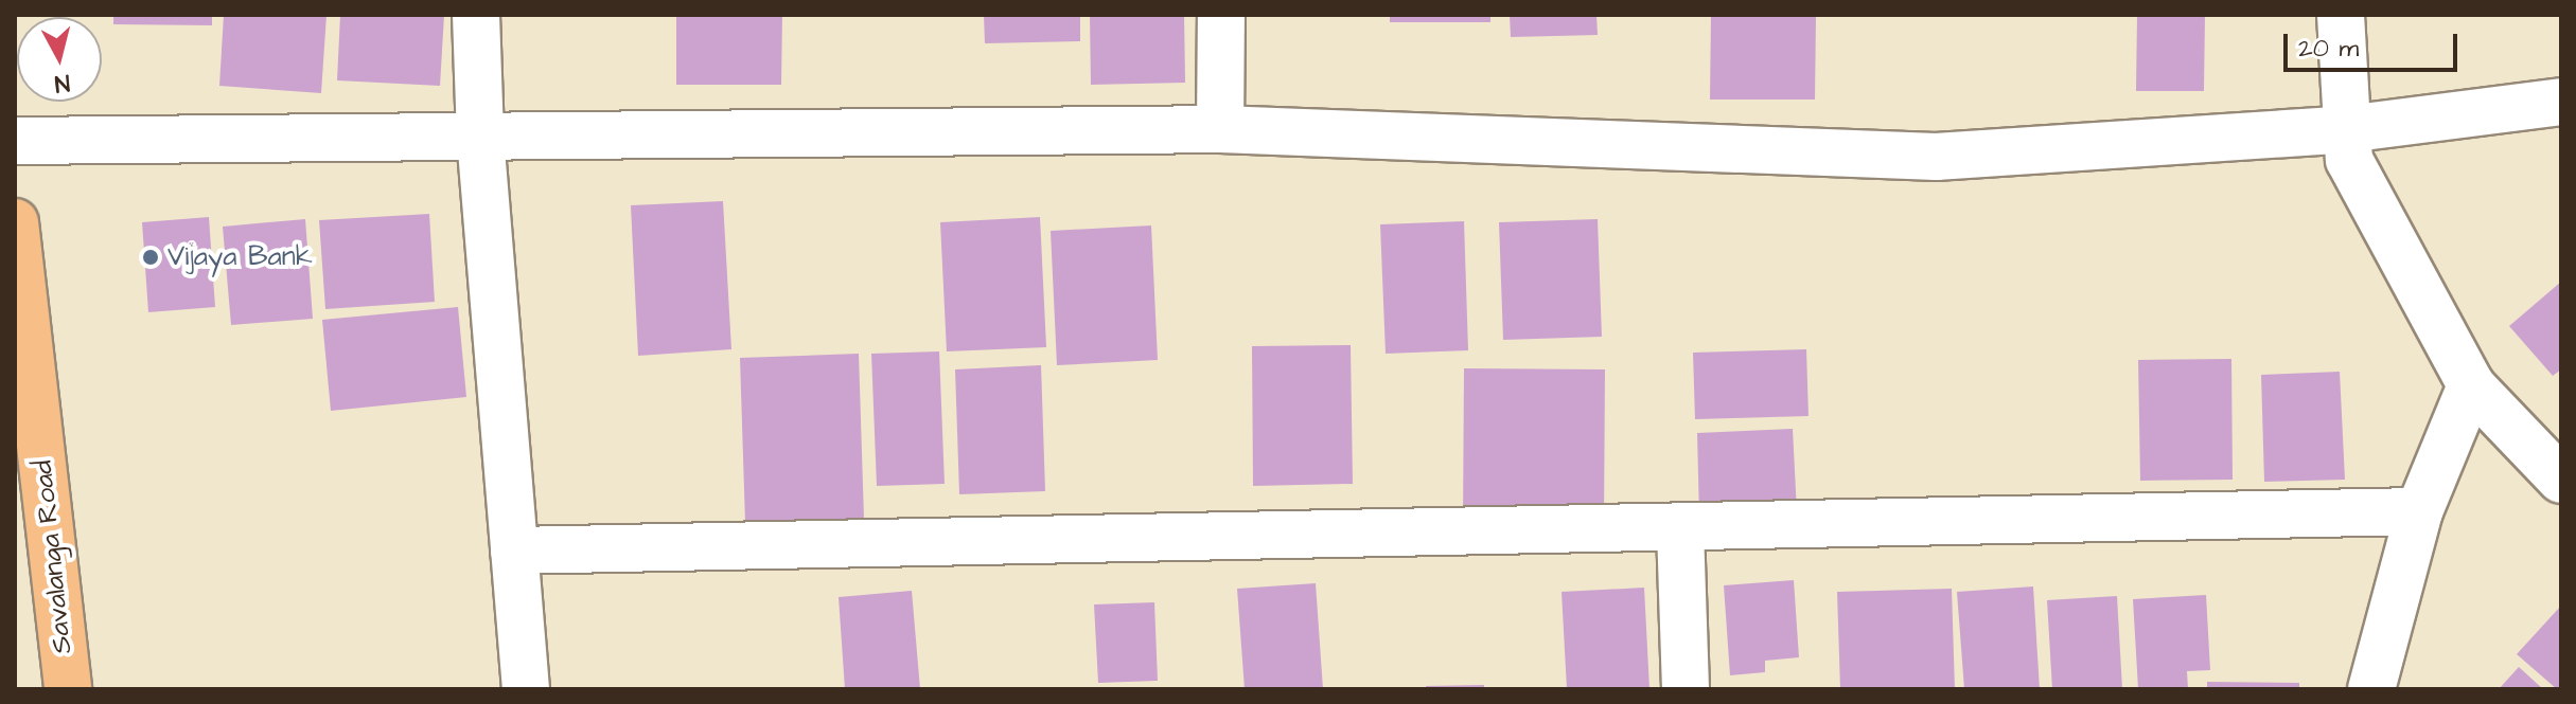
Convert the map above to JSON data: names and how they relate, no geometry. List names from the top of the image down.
{
  "streets": {
    "main road": ["Savalanga Road"]
  },
  "places": ["Vijaya Bank"],
  "scale_bar": "20 m",
  "north": "bottom"
}
